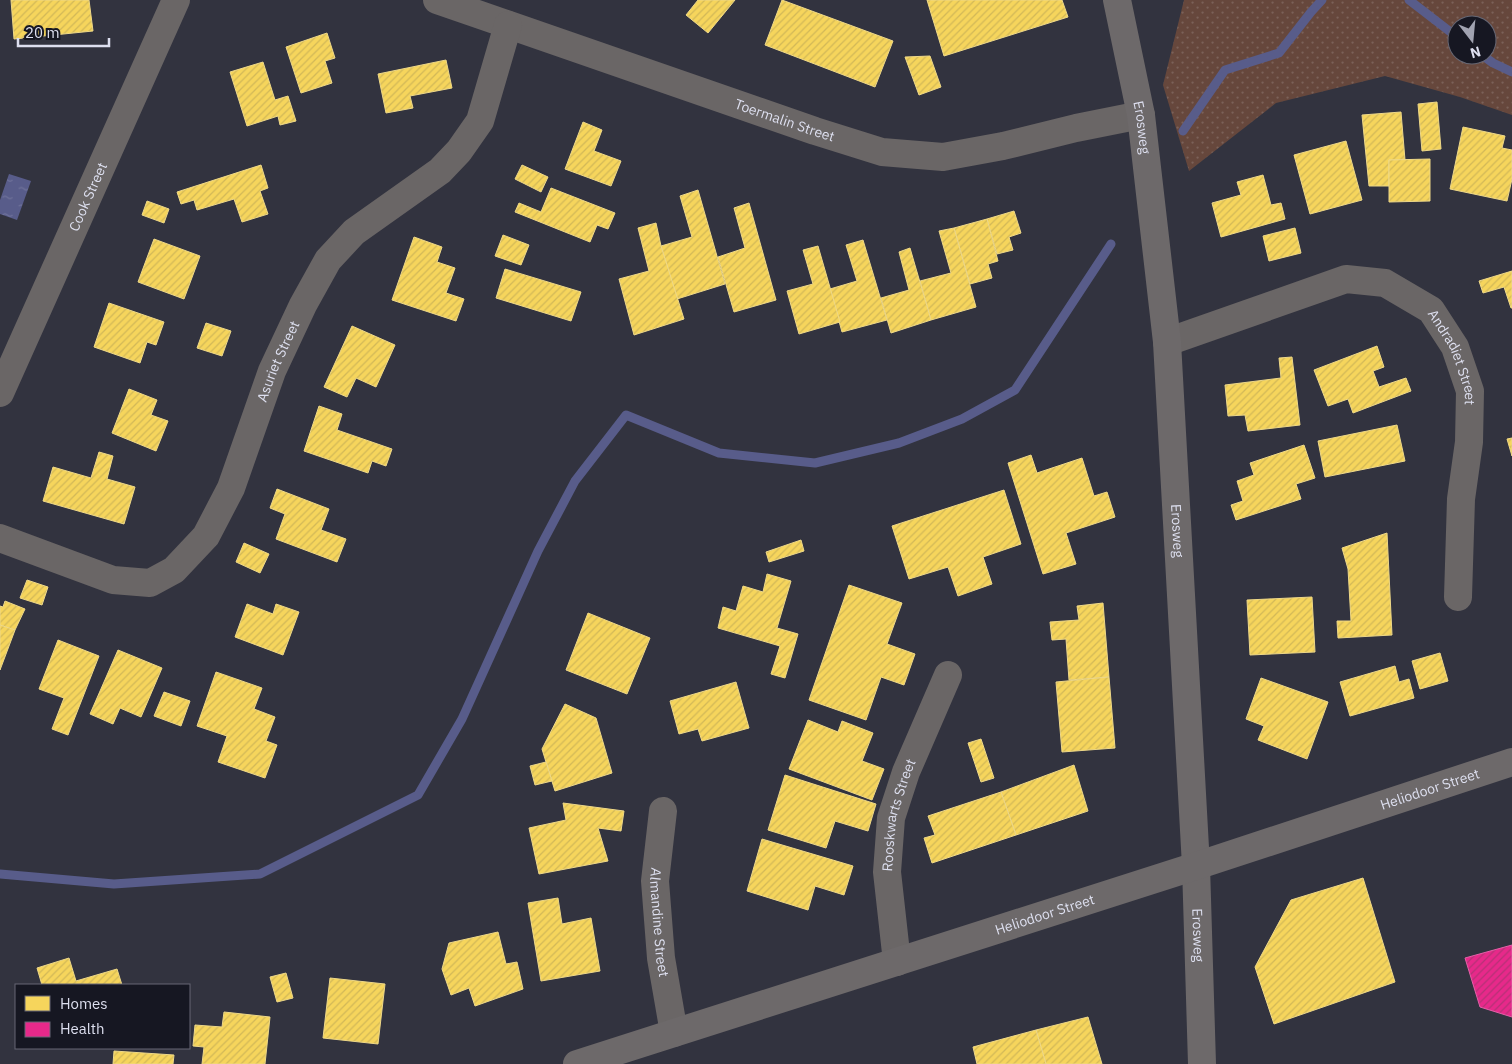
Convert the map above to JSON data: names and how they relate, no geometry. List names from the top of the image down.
{
  "streets": {
    "street": [
      "Toermalin Street",
      "Erosweg",
      "Cook Street",
      "Andradiet Street",
      "Asuriet Street",
      "Heliodoor Street",
      "Rooskwarts Street",
      "Almandine Street"
    ]
  },
  "crossings": [
    ["Toermalin Street", "Erosweg"],
    ["Toermalin Street", "Asuriet Street"],
    ["Erosweg", "Andradiet Street"],
    ["Erosweg", "Heliodoor Street"],
    ["Heliodoor Street", "Rooskwarts Street"],
    ["Heliodoor Street", "Almandine Street"]
  ],
  "legend": ["Homes", "Health"],
  "scale_bar": "20 m",
  "north": "bottom"
}
